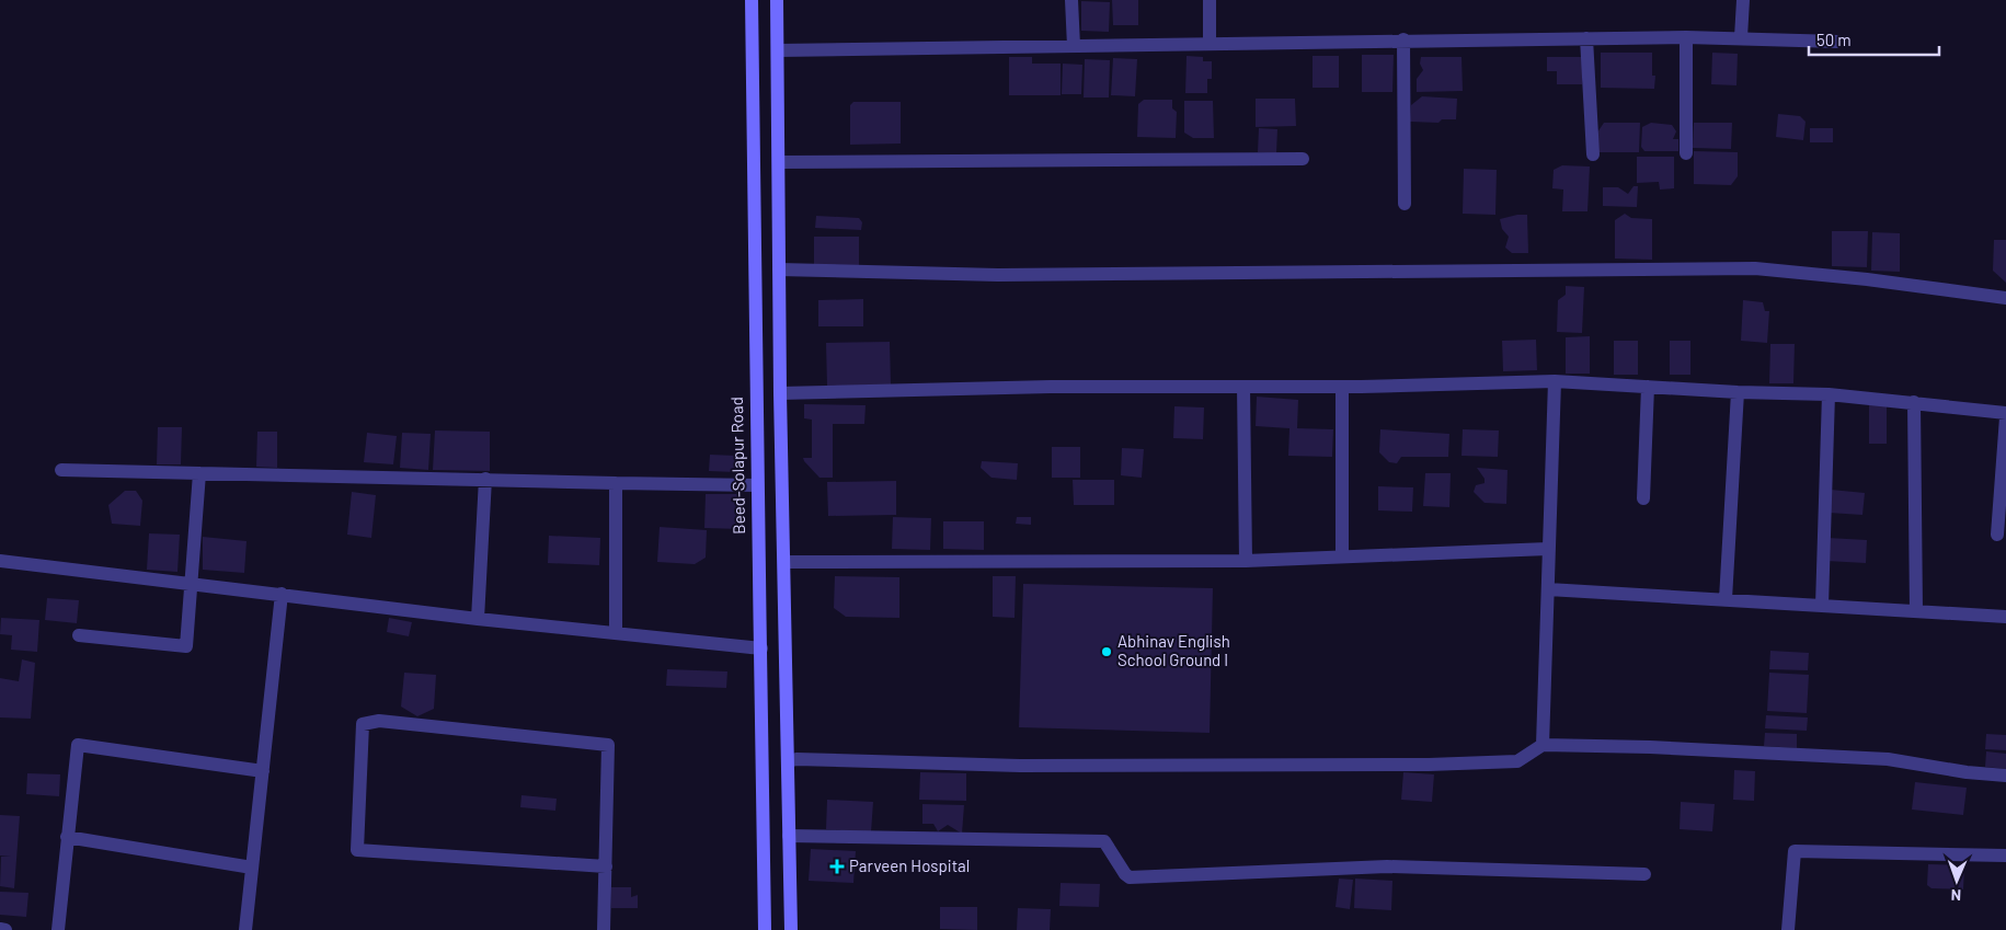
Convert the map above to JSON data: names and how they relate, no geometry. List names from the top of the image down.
{
  "streets": {
    "main road": ["Beed-Solapur Road"]
  },
  "places": {
    "other": ["Abhinav English School Ground I"],
    "health": ["Parveen Hospital"]
  },
  "scale_bar": "50 m",
  "north": "bottom"
}
